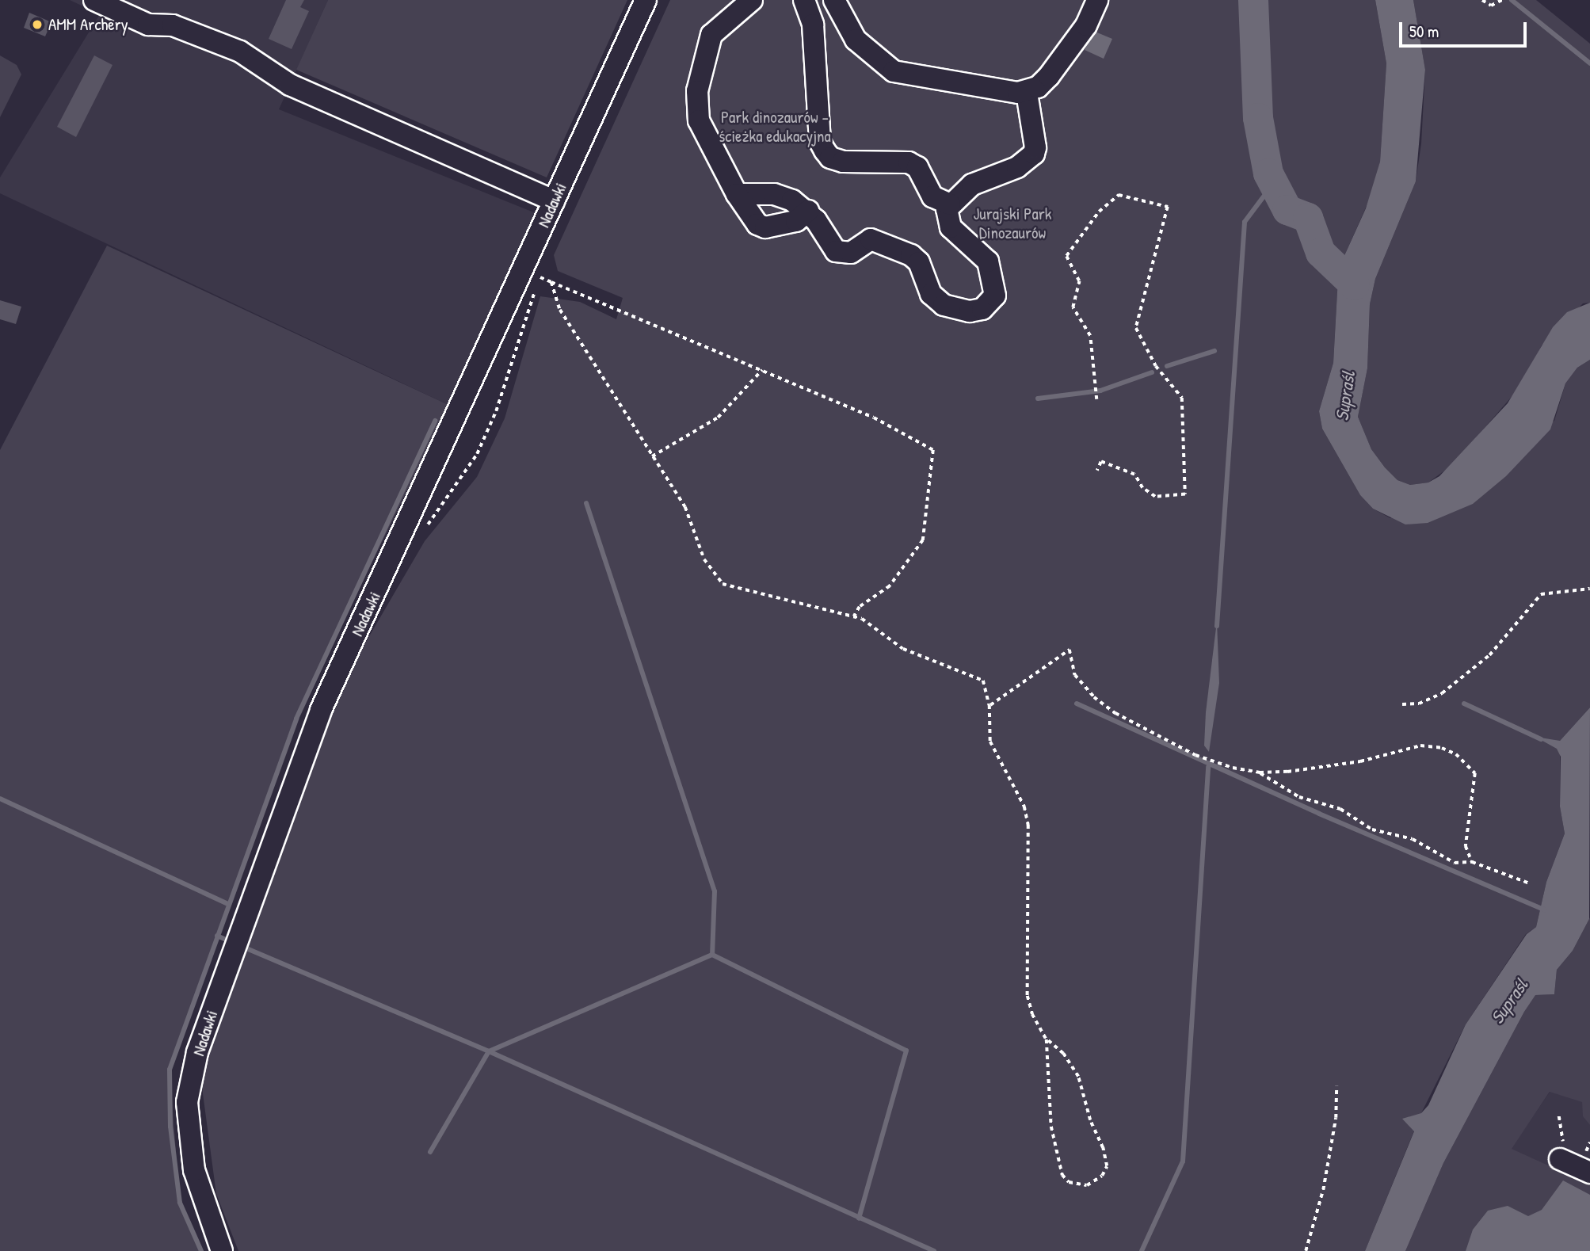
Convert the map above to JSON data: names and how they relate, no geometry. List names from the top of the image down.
{
  "streets": {
    "street": ["Nadawki"]
  },
  "water": ["Supraśl"],
  "parks": ["Park dinozaurów - ścieżka edukacyjna", "Jurajski Park Dinozaurów"],
  "places": ["AMM Archery"],
  "scale_bar": "50 m"
}
